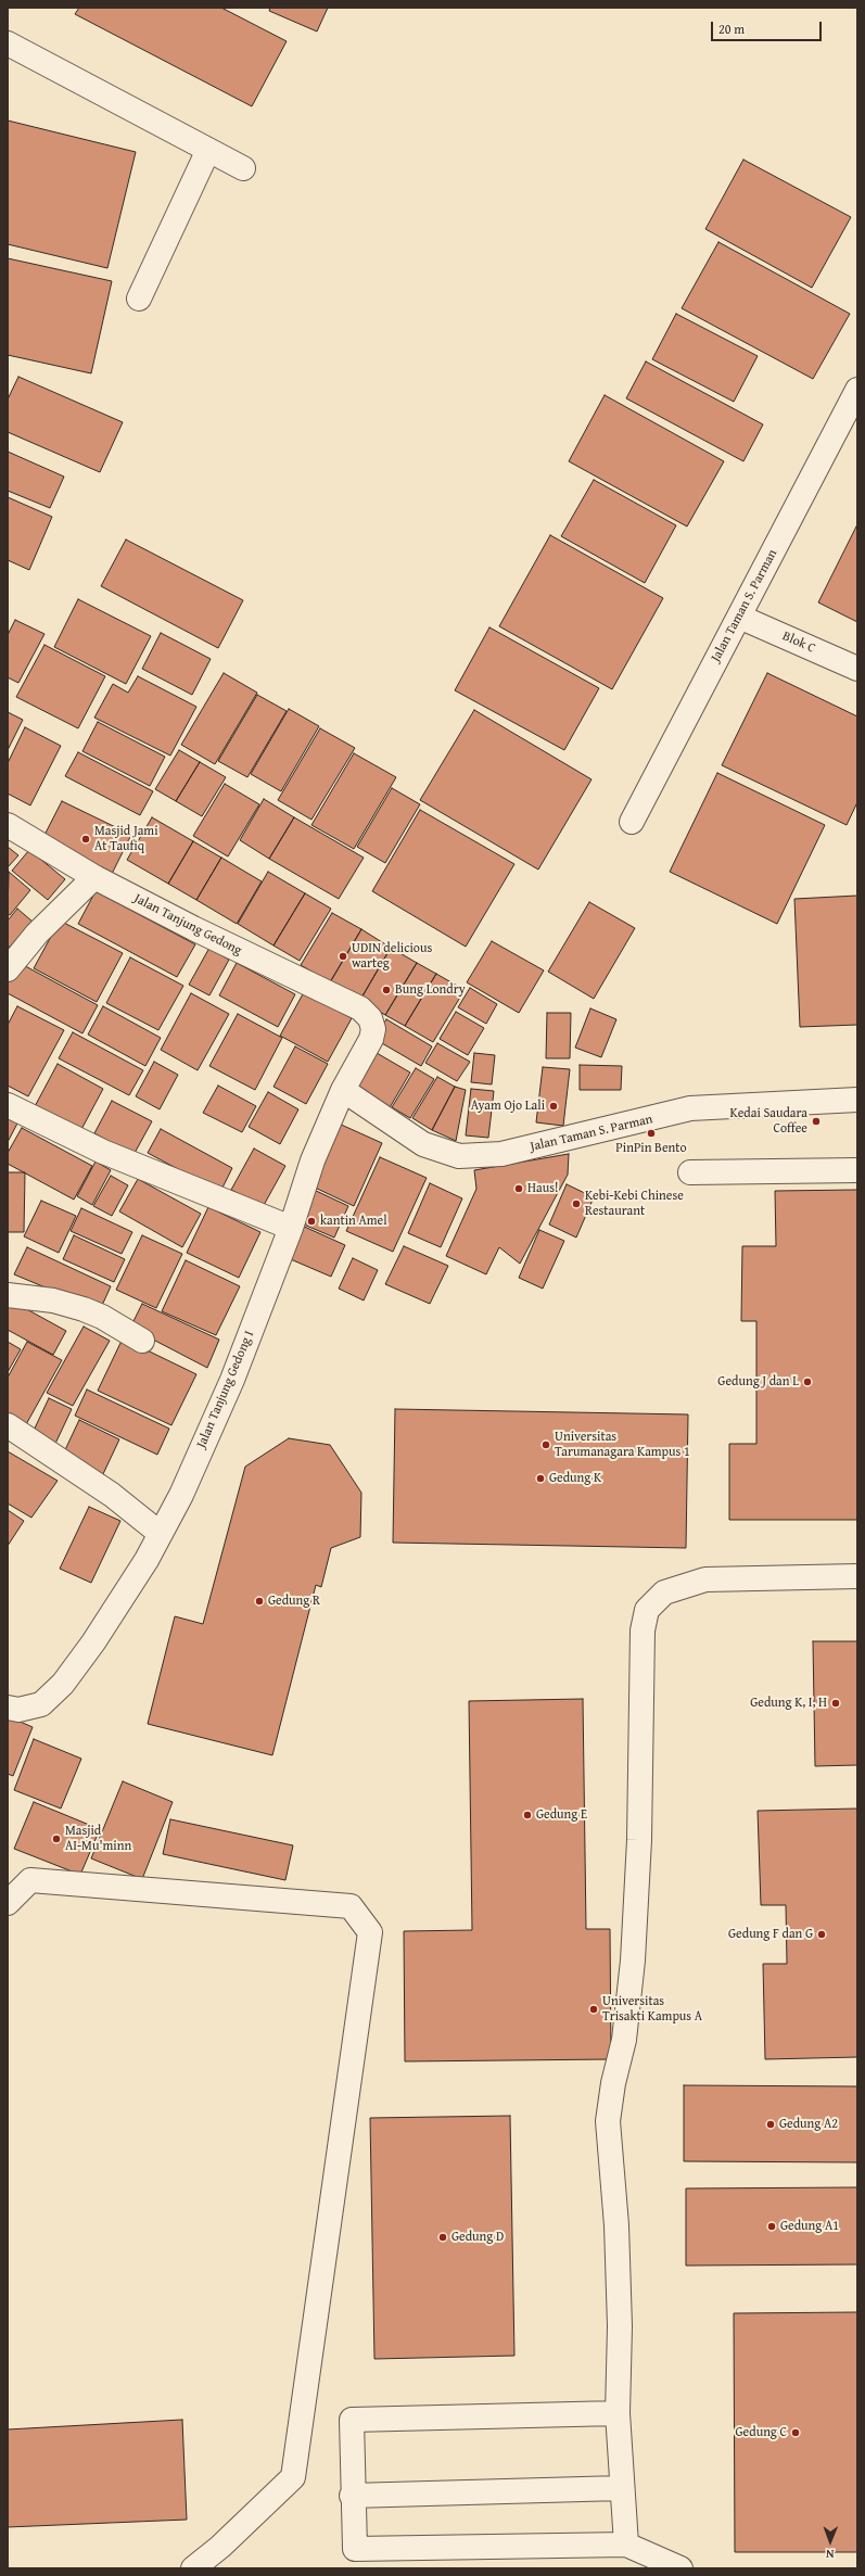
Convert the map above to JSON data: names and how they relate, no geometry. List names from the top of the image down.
{
  "streets": {
    "street": [
      "Jalan Taman S. Parman",
      "Blok C",
      "Jalan Tanjung Gedong",
      "Jalan Tanjung Gedong I"
    ]
  },
  "crossings": [
    ["Jalan Taman S. Parman", "Blok C"],
    ["Jalan Taman S. Parman", "Jalan Tanjung Gedong I"],
    ["Jalan Tanjung Gedong", "Jalan Tanjung Gedong I"]
  ],
  "places": [
    "Masjid Jami At Taufiq",
    "UDIN delicious warteg",
    "Bung Londry",
    "Ayam Ojo Lali",
    "Kedai Saudara Coffee",
    "PinPin Bento",
    "Haus!",
    "Kebi-Kebi Chinese Restaurant",
    "kantin Amel",
    "Gedung J dan L",
    "Universitas Tarumanagara Kampus 1",
    "Gedung K",
    "Gedung R",
    "Gedung K, I, H",
    "Gedung E",
    "Masjid AI-Mu'minn",
    "Gedung F dan G",
    "Universitas Trisakti Kampus A",
    "Gedung A2",
    "Gedung A1",
    "Gedung D",
    "Gedung C"
  ],
  "scale_bar": "20 m",
  "north": "bottom"
}
